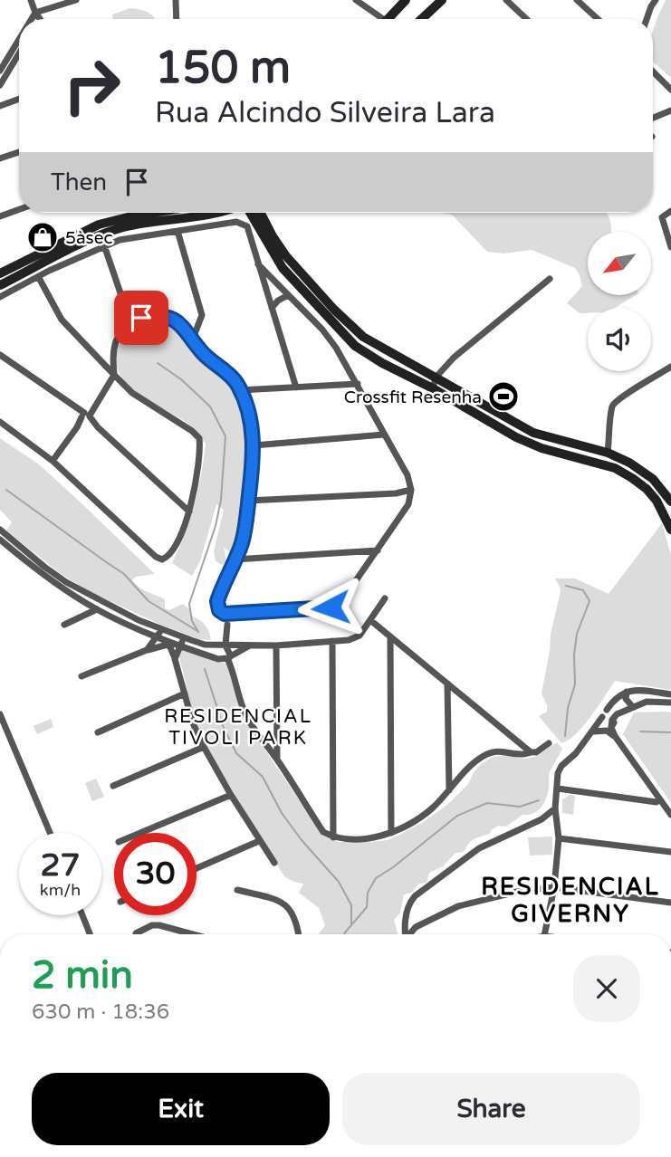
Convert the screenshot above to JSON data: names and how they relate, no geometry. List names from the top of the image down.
{
  "districts": ["RESIDENCIAL TIVOLI PARK", "RESIDENCIAL GIVERNY"],
  "places": {
    "shop": ["5àsec"],
    "sports": ["Crossfit Resenha"]
  },
  "north": "bottom left",
  "page": {
    "turn": ["150 m", "Rua Alcindo Silveira Lara"],
    "then": "Then",
    "speed": "27 km/h",
    "limit": "30",
    "heading": ["2 min", "630 m · 18:36"],
    "buttons": ["Exit", "Share"]
  }
}
